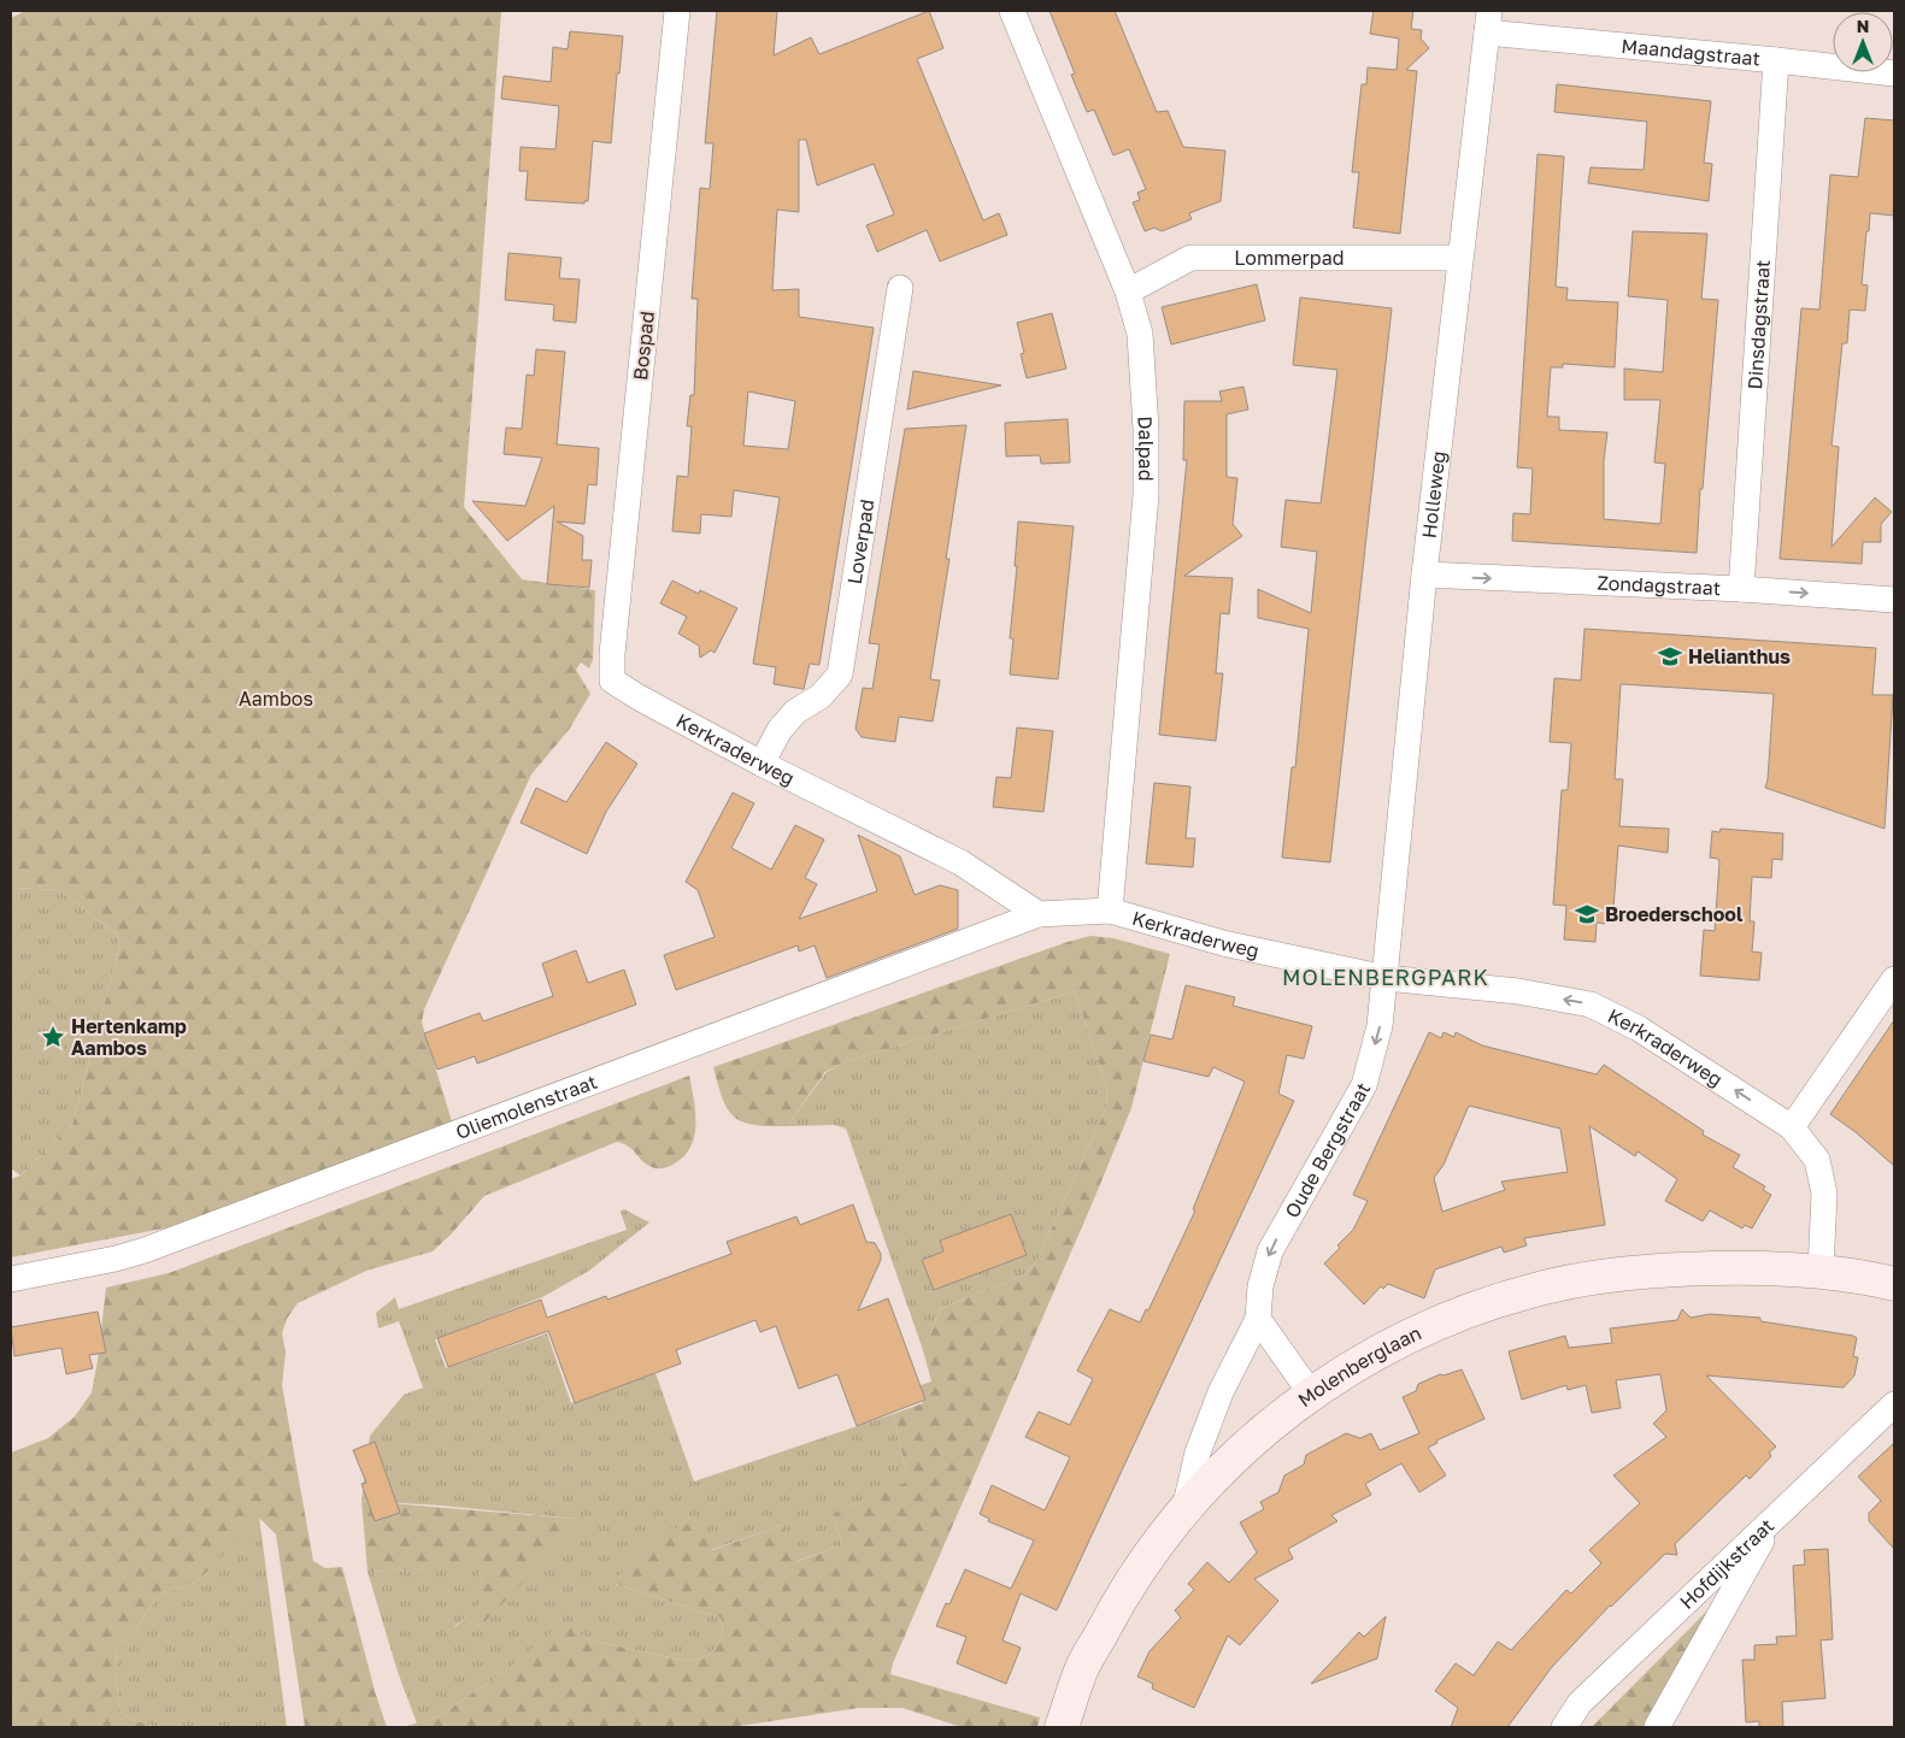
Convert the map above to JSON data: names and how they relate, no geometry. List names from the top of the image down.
{
  "streets": {
    "street": [
      "Maandagstraat",
      "Lommerpad",
      "Dinsdagstraat",
      "Bospad",
      "Dalpad",
      "Holleweg",
      "Loverpad",
      "Zondagstraat",
      "Kerkraderweg",
      "Oliemolenstraat",
      "Oude Bergstraat",
      "Molenberglaan",
      "Hofdijkstraat"
    ]
  },
  "crossings": [
    ["Maandagstraat", "Dinsdagstraat"],
    ["Maandagstraat", "Holleweg"],
    ["Lommerpad", "Dalpad"],
    ["Lommerpad", "Holleweg"],
    ["Dinsdagstraat", "Zondagstraat"],
    ["Bospad", "Kerkraderweg"],
    ["Dalpad", "Kerkraderweg"],
    ["Holleweg", "Zondagstraat"],
    ["Holleweg", "Kerkraderweg"],
    ["Holleweg", "Oude Bergstraat"],
    ["Loverpad", "Kerkraderweg"],
    ["Kerkraderweg", "Oliemolenstraat"],
    ["Kerkraderweg", "Oude Bergstraat"],
    ["Kerkraderweg", "Molenberglaan"],
    ["Oude Bergstraat", "Molenberglaan"]
  ],
  "one_way": ["Zondagstraat", "Oude Bergstraat"],
  "districts": ["MOLENBERGPARK"],
  "parks": ["Aambos"],
  "places": {
    "school or university": ["Helianthus", "Broederschool"],
    "place": ["Hertenkamp Aambos"]
  },
  "north": "top"
}
